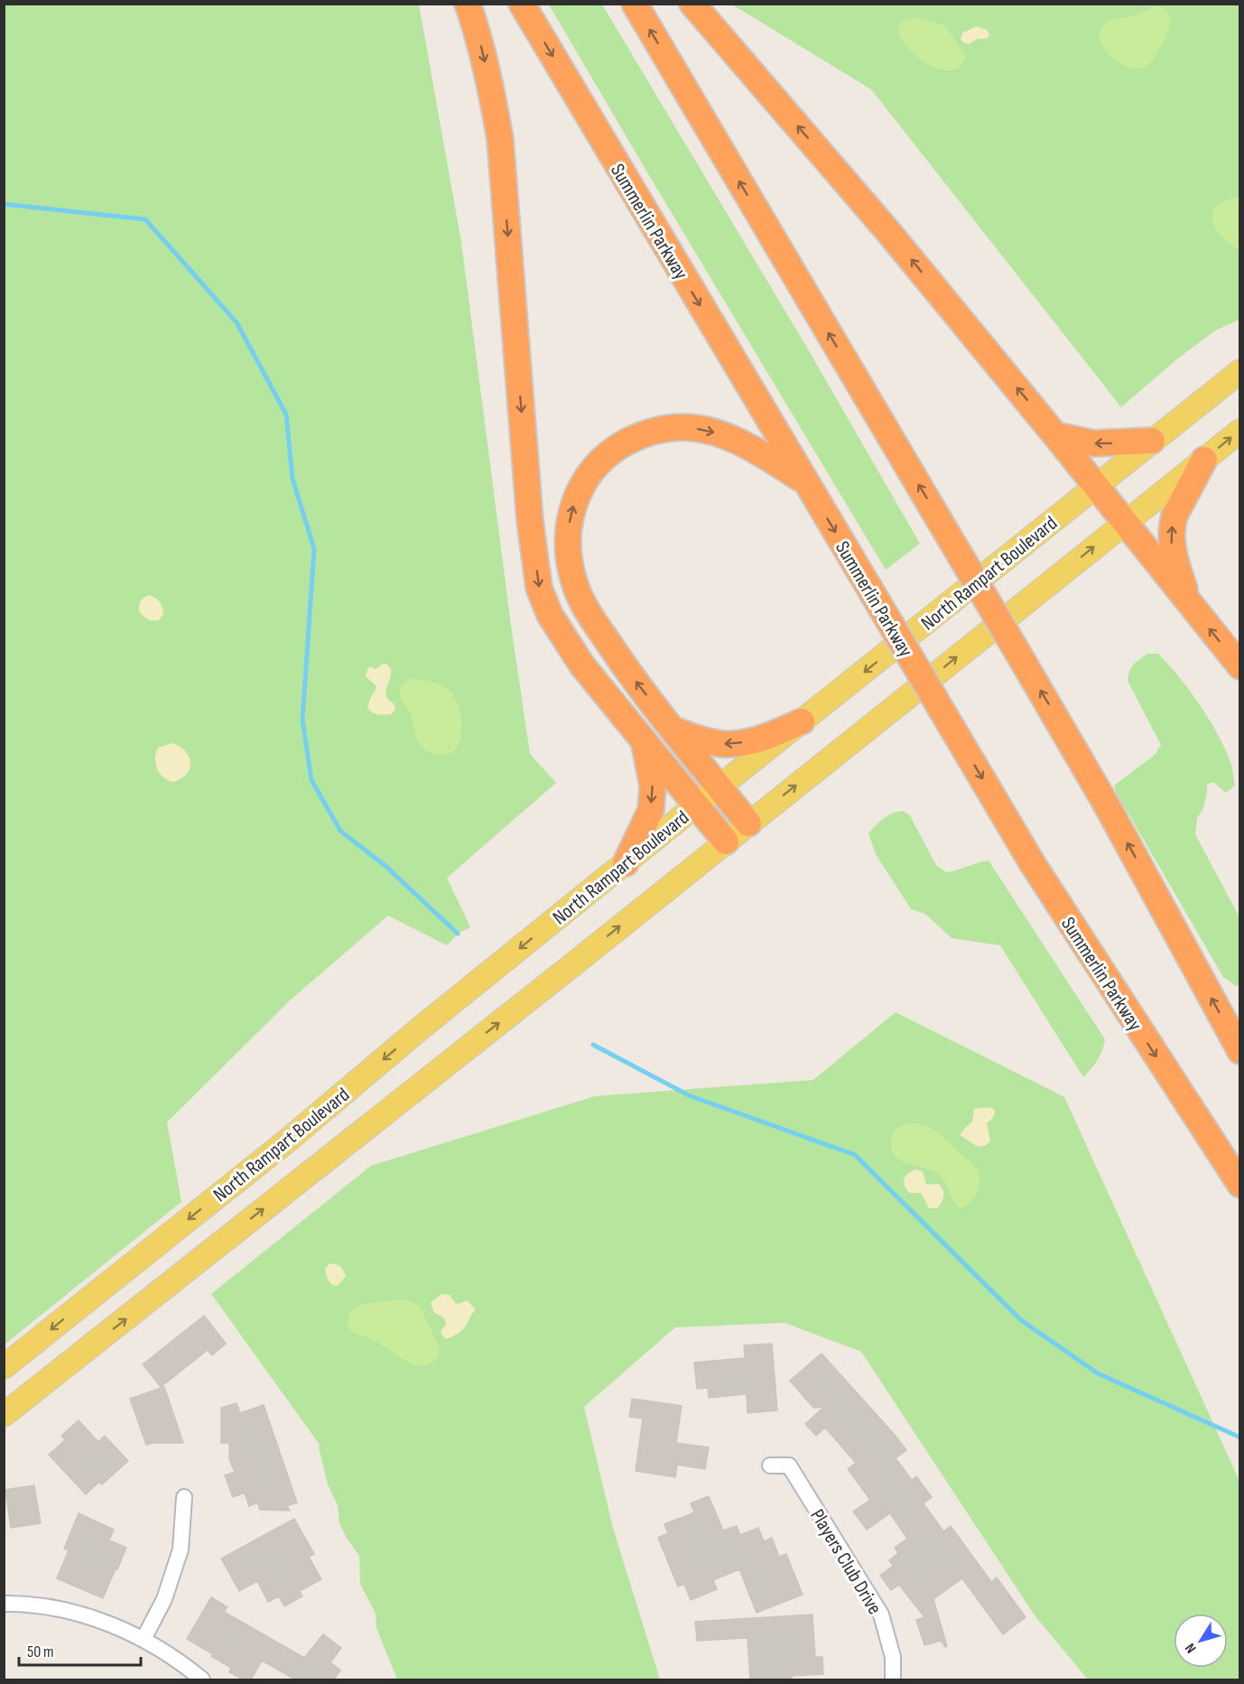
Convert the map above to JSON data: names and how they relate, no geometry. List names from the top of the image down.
{
  "streets": {
    "highway": ["Summerlin Parkway"],
    "main road": ["North Rampart Boulevard"],
    "street": ["Players Club Drive"]
  },
  "scale_bar": "50 m",
  "north": "bottom left"
}
